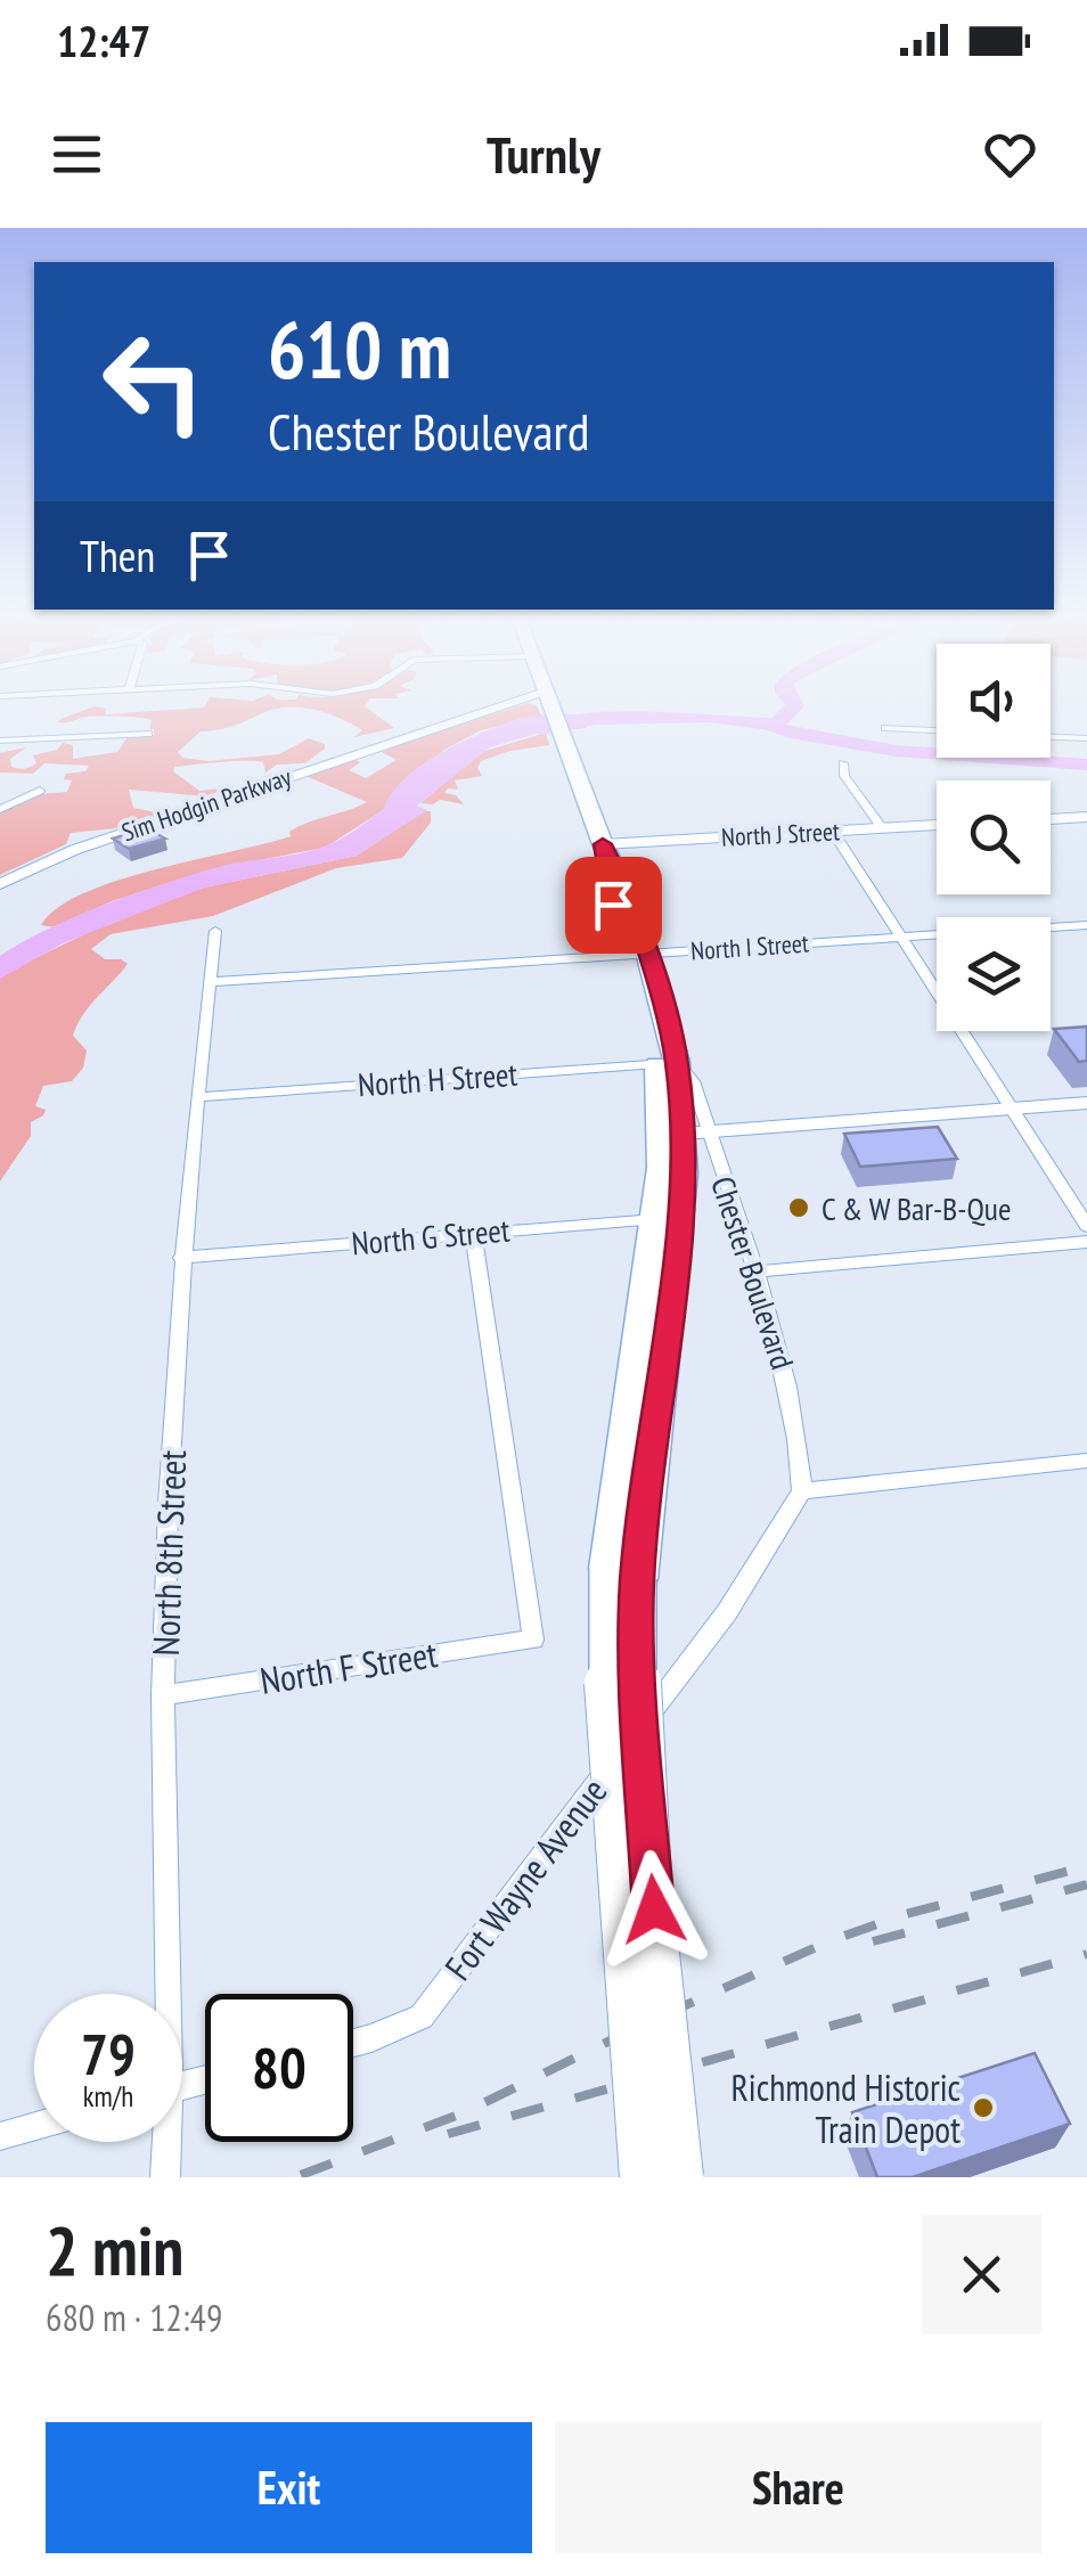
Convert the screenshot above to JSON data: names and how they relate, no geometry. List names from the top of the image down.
{
  "streets": {
    "highway": ["Chester Boulevard"],
    "street": [
      "Sim Hodgin Parkway",
      "North J Street",
      "North I Street",
      "North H Street",
      "North G Street",
      "North 8th Street",
      "North F Street",
      "Fort Wayne Avenue"
    ]
  },
  "crossings": [
    ["North J Street", "Chester Boulevard"],
    ["North I Street", "Chester Boulevard"],
    ["North I Street", "North 8th Street"],
    ["North H Street", "Chester Boulevard"],
    ["North H Street", "North 8th Street"],
    ["North G Street", "Chester Boulevard"],
    ["North G Street", "North 8th Street"],
    ["North G Street", "North F Street"],
    ["Chester Boulevard", "Fort Wayne Avenue"],
    ["North 8th Street", "North F Street"]
  ],
  "places": ["C & W Bar-B-Que", "Richmond Historic Train Depot"],
  "page": {
    "status": "12:47",
    "header": "Turnly",
    "turn": ["610 m", "Chester Boulevard"],
    "then": "Then",
    "speed": "79 km/h",
    "limit": "80",
    "heading": ["2 min", "680 m · 12:49"],
    "buttons": ["Exit", "Share"]
  }
}
